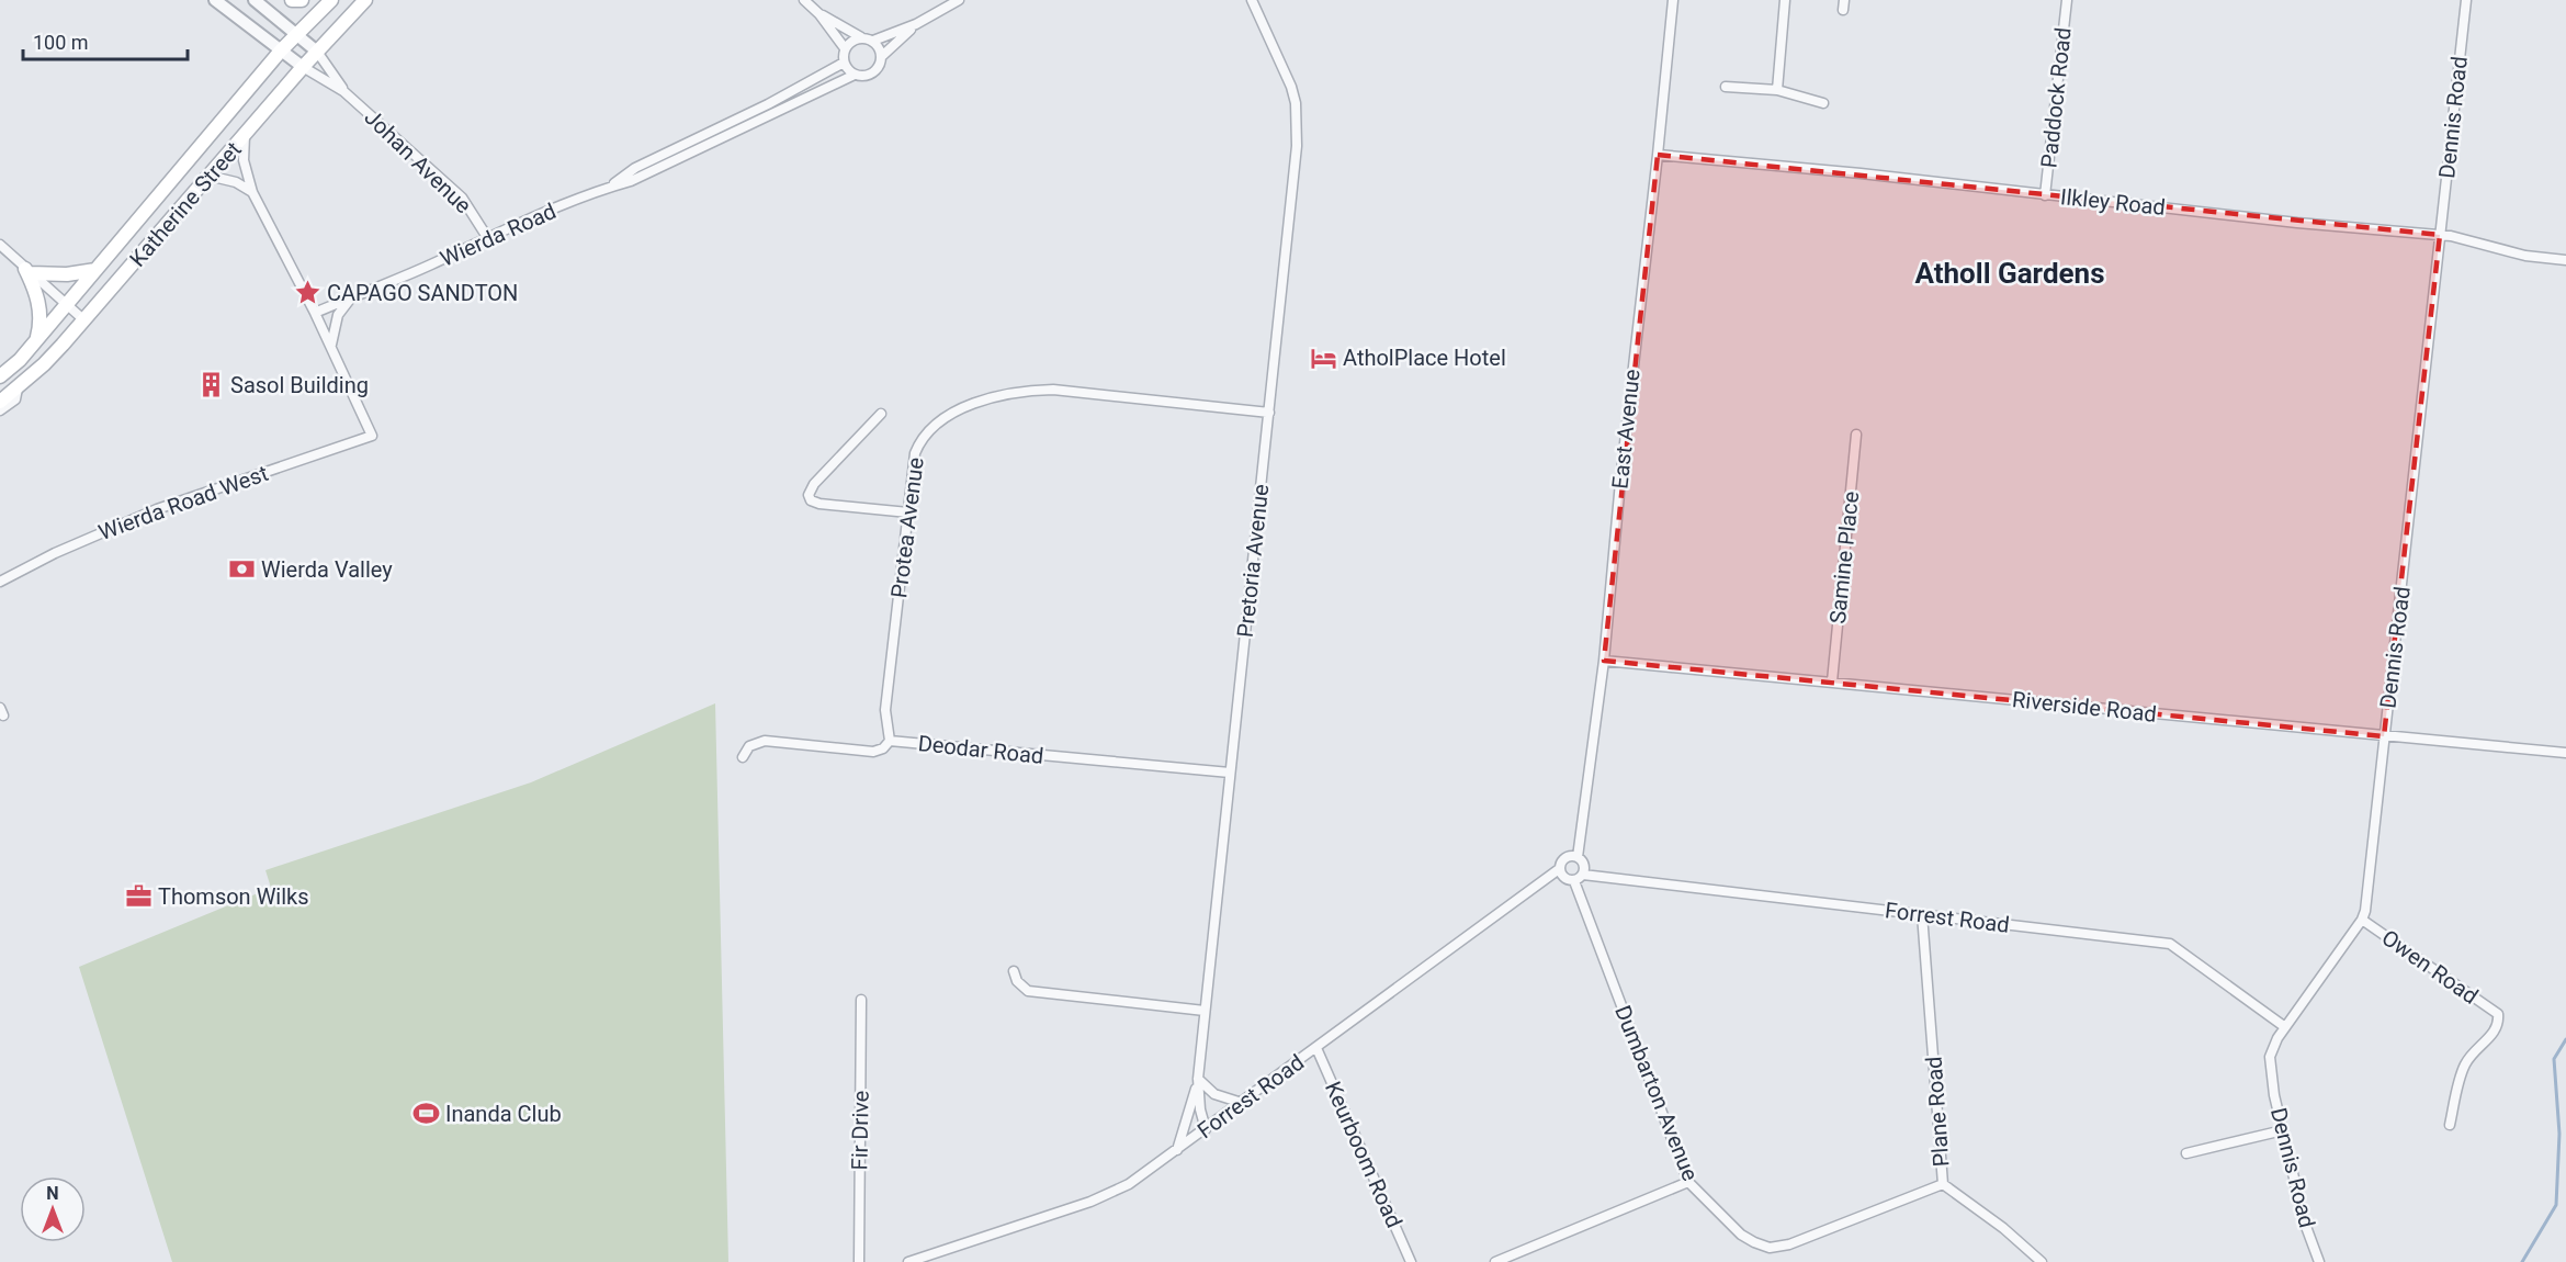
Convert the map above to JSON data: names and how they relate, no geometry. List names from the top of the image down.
{
  "streets": {
    "main road": ["Katherine Street"],
    "street": [
      "Paddock Road",
      "Dennis Road",
      "Johan Avenue",
      "Ilkley Road",
      "Wierda Road",
      "East Avenue",
      "Wierda Road West",
      "Protea Avenue",
      "Samine Place",
      "Pretoria Avenue",
      "Riverside Road",
      "Deodar Road",
      "Forrest Road",
      "Owen Road",
      "Dumbarton Avenue",
      "Plane Road",
      "Fir Drive",
      "Keurboom Road"
    ]
  },
  "crossings": [
    ["Paddock Road", "Ilkley Road"],
    ["Dennis Road", "Ilkley Road"],
    ["Dennis Road", "Riverside Road"],
    ["Dennis Road", "Forrest Road"],
    ["Dennis Road", "Owen Road"],
    ["Johan Avenue", "Katherine Street"],
    ["Johan Avenue", "Wierda Road"],
    ["Ilkley Road", "East Avenue"],
    ["East Avenue", "Riverside Road"],
    ["East Avenue", "Forrest Road"],
    ["East Avenue", "Dumbarton Avenue"],
    ["Protea Avenue", "Pretoria Avenue"],
    ["Protea Avenue", "Deodar Road"],
    ["Samine Place", "Riverside Road"],
    ["Pretoria Avenue", "Deodar Road"],
    ["Pretoria Avenue", "Forrest Road"],
    ["Forrest Road", "Dumbarton Avenue"],
    ["Forrest Road", "Plane Road"],
    ["Forrest Road", "Keurboom Road"],
    ["Dumbarton Avenue", "Plane Road"]
  ],
  "districts": ["Atholl Gardens"],
  "places": {
    "place": ["CAPAGO SANDTON"],
    "hotel": ["AtholPlace Hotel"],
    "building": ["Sasol Building"],
    "bank": ["Wierda Valley"],
    "office": ["Thomson Wilks"],
    "sports": ["Inanda Club"]
  },
  "scale_bar": "100 m",
  "north": "top"
}
